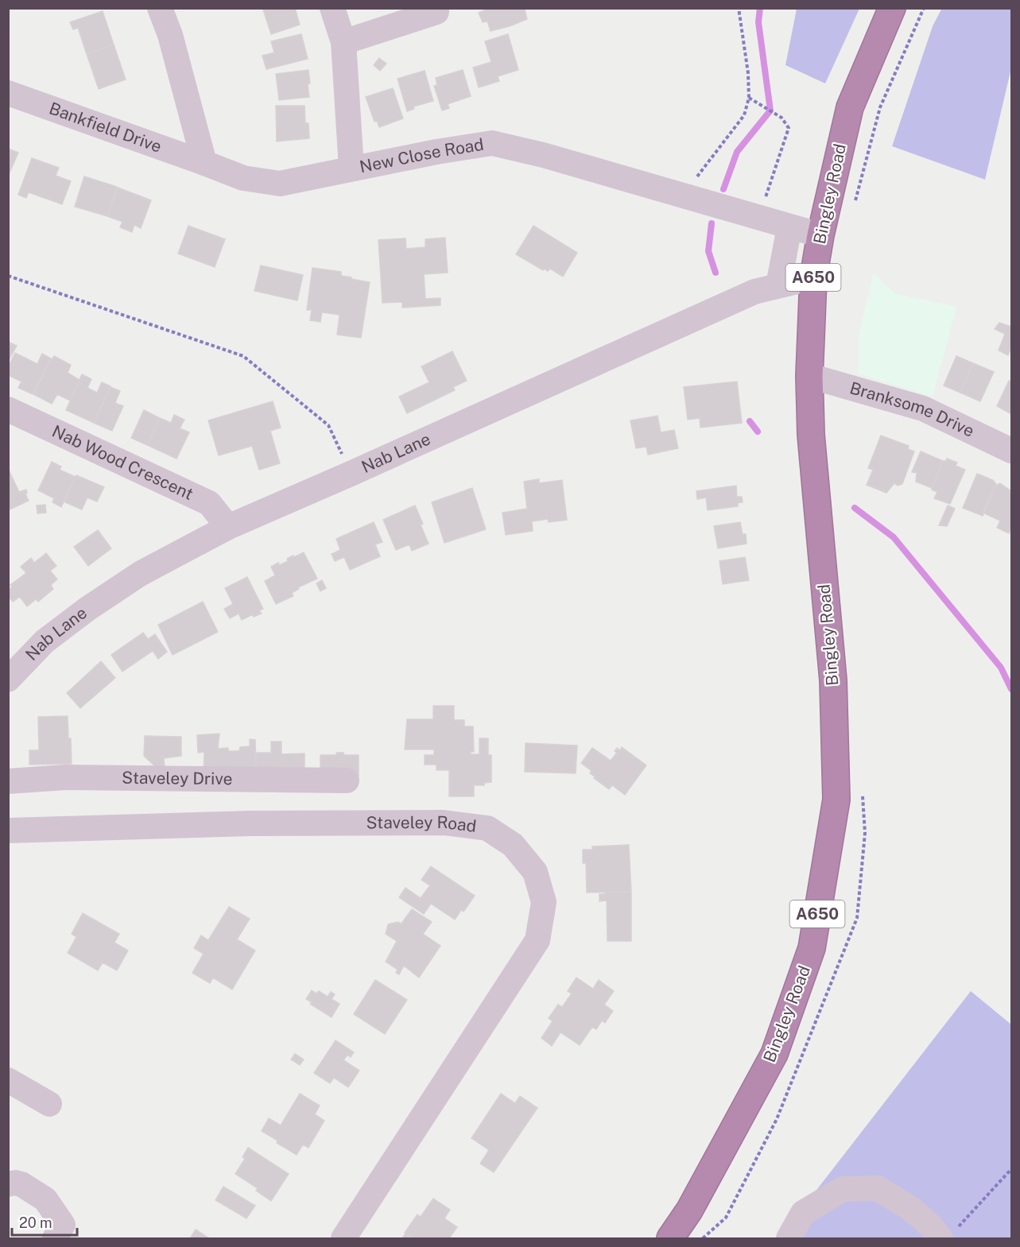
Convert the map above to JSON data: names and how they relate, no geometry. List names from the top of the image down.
{
  "streets": {
    "highway": ["Bingley Road", "A650"],
    "street": [
      "Bankfield Drive",
      "New Close Road",
      "Branksome Drive",
      "Nab Lane",
      "Nab Wood Crescent",
      "Staveley Drive",
      "Staveley Road"
    ]
  },
  "crossings": [
    ["Bankfield Drive", "New Close Road"],
    ["New Close Road", "Bingley Road"],
    ["Bingley Road", "Branksome Drive"],
    ["Bingley Road", "Nab Lane"],
    ["Nab Lane", "Nab Wood Crescent"]
  ],
  "scale_bar": "20 m"
}
